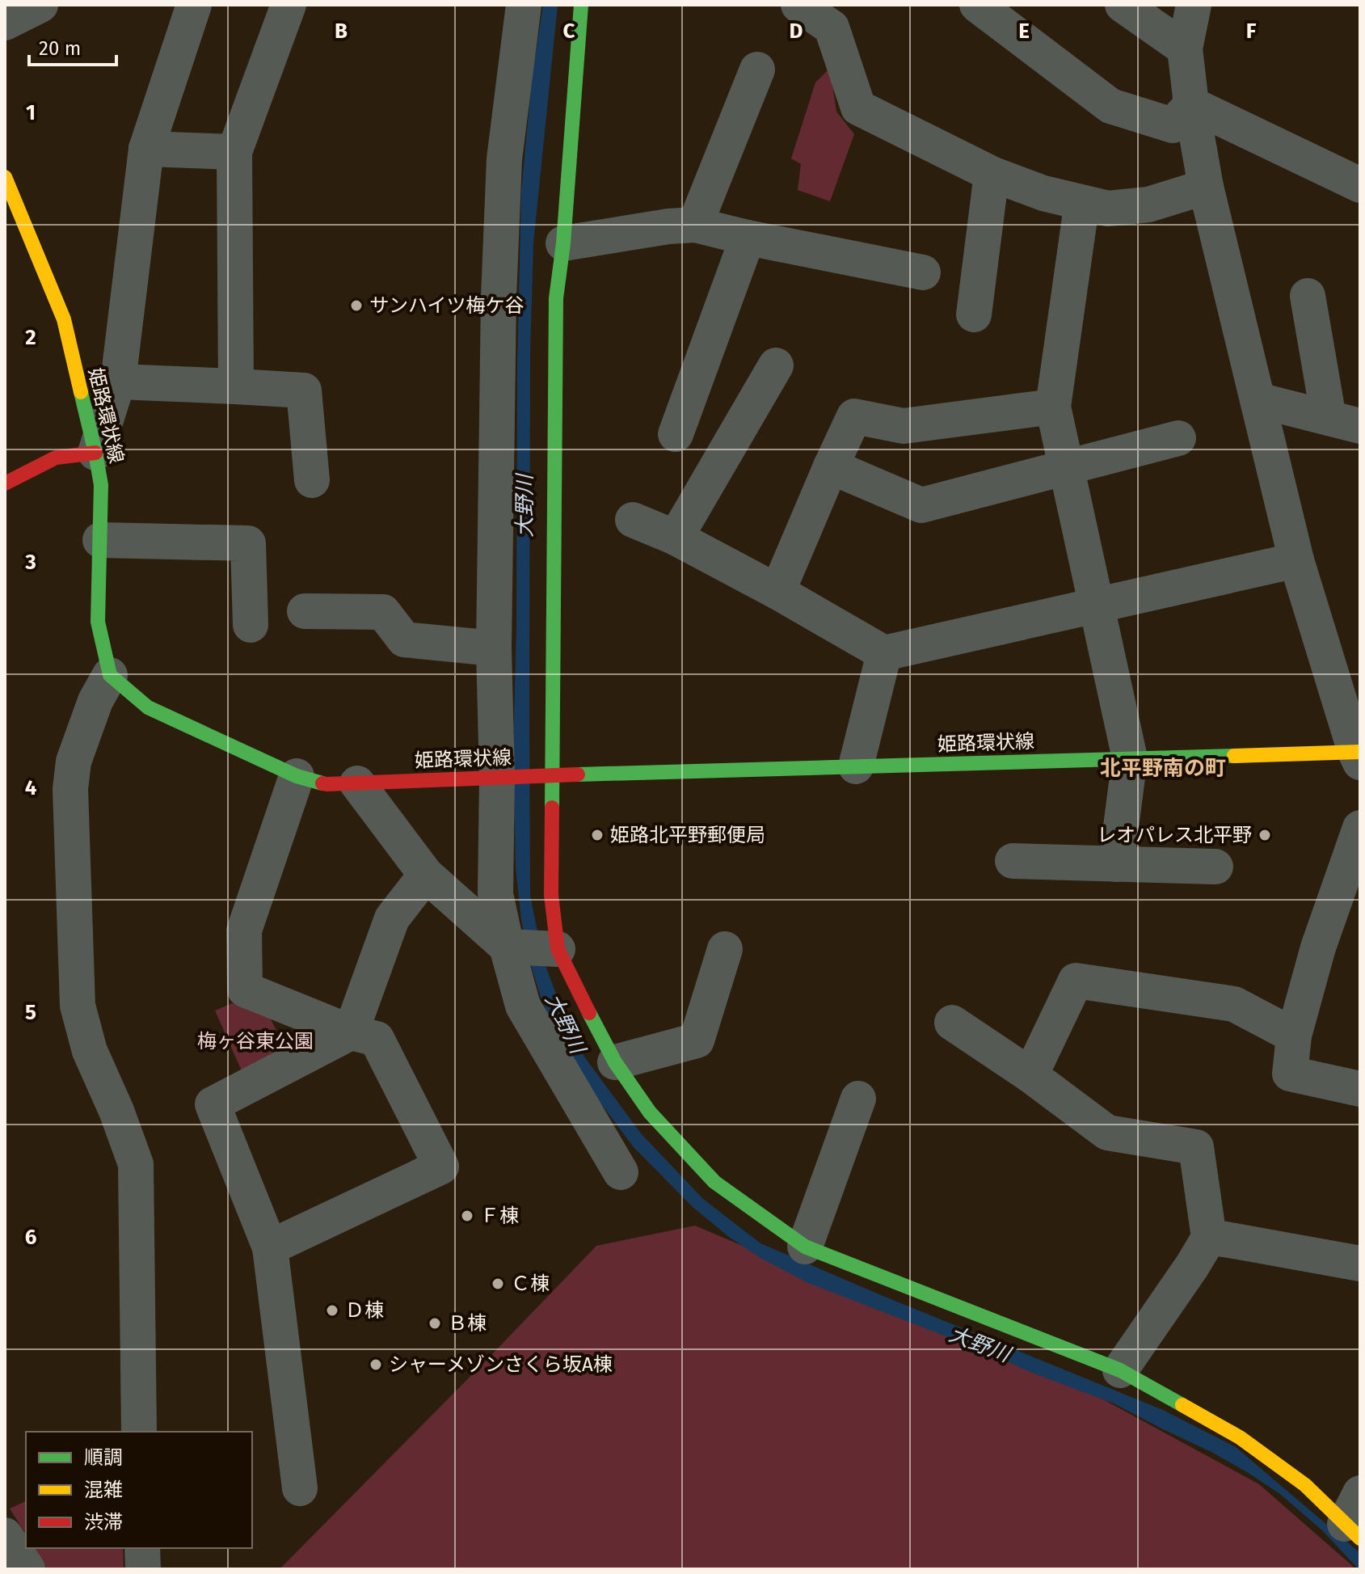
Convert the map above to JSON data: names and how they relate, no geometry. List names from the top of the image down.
{
  "streets": {
    "street": ["姫路環状線"]
  },
  "districts": ["北平野南の町"],
  "water": ["大野川"],
  "parks": ["梅ヶ谷東公園"],
  "places": [
    "サンハイツ梅ケ谷",
    "姫路北平野郵便局",
    "レオパレス北平野",
    "Ｆ棟",
    "Ｃ棟",
    "Ｄ棟",
    "Ｂ棟",
    "シャーメゾンさくら坂A棟"
  ],
  "legend": ["順調", "混雑", "渋滞"],
  "scale_bar": "20 m",
  "grid": {
    "columns": [
      "B",
      "C",
      "D",
      "E",
      "F"
    ],
    "rows": [
      "1",
      "2",
      "3",
      "4",
      "5",
      "6"
    ]
  }
}
